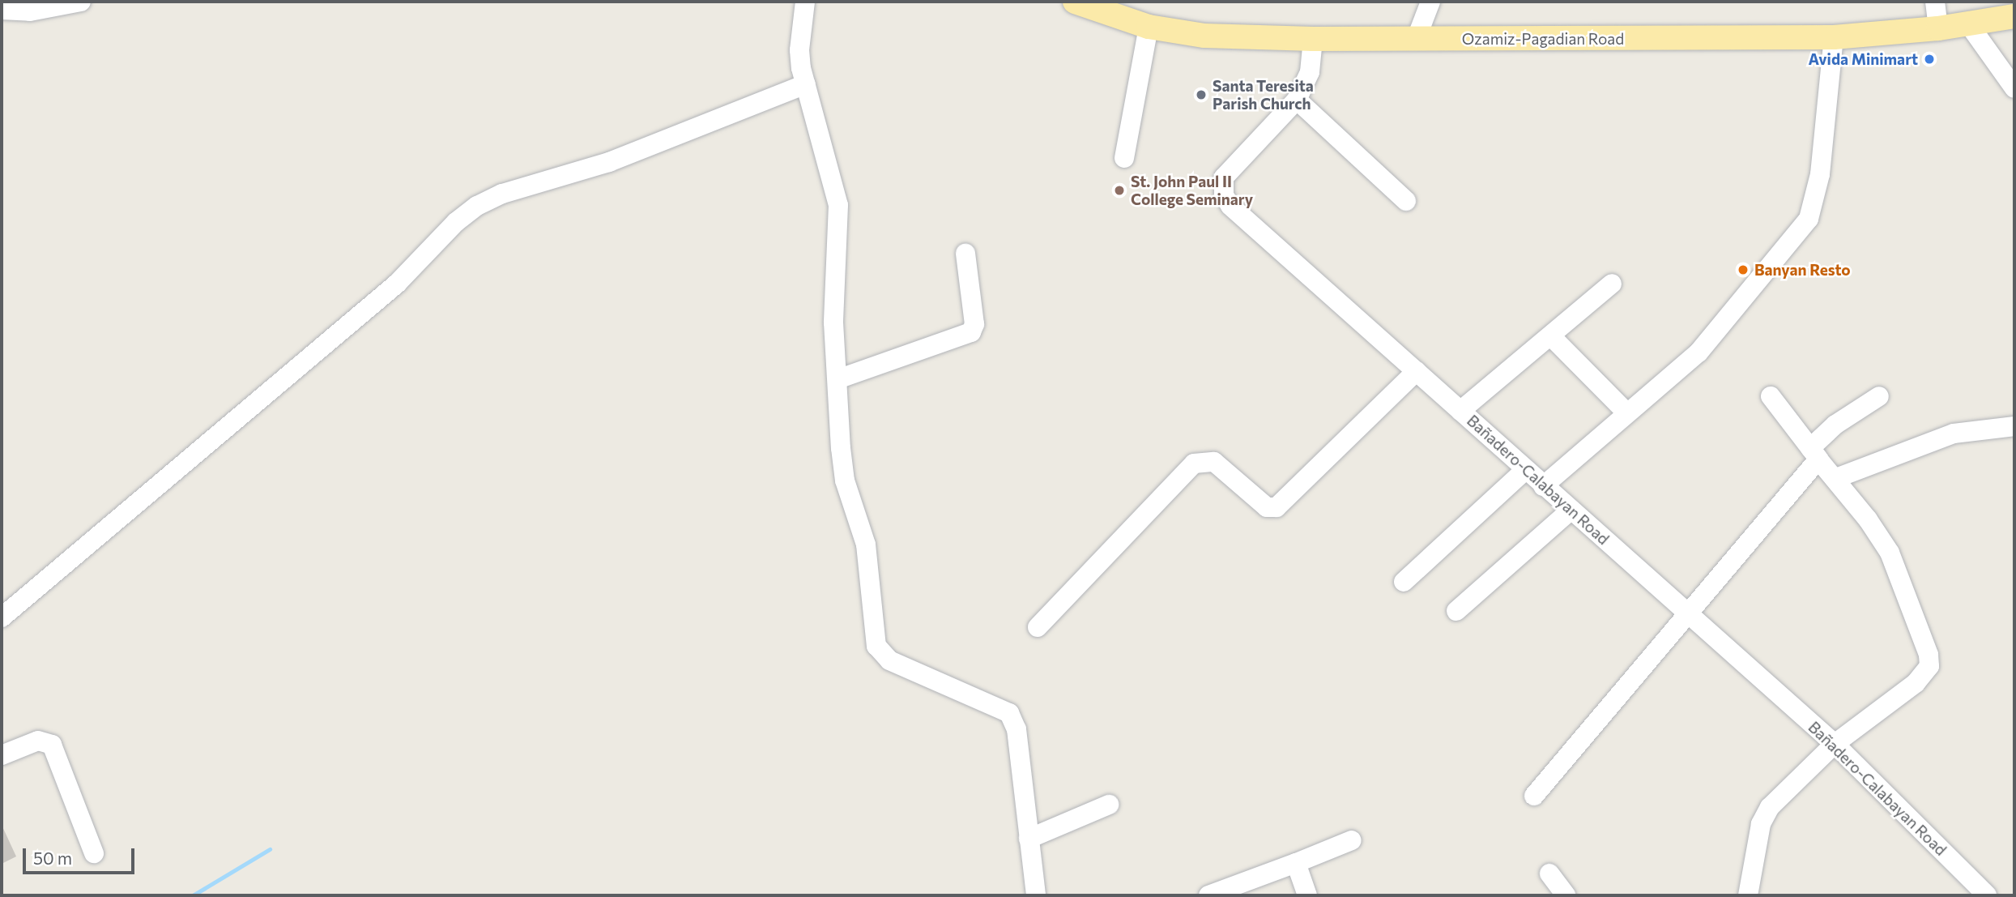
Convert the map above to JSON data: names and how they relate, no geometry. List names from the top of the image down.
{
  "streets": {
    "main road": ["Ozamiz-Pagadian Road"],
    "street": ["Bañadero-Calabayan Road"]
  },
  "crossings": [
    ["Ozamiz-Pagadian Road", "Bañadero-Calabayan Road"]
  ],
  "places": [
    "Avida Minimart",
    "Santa Teresita Parish Church",
    "St. John Paul II College Seminary",
    "Banyan Resto"
  ],
  "scale_bar": "50 m"
}
